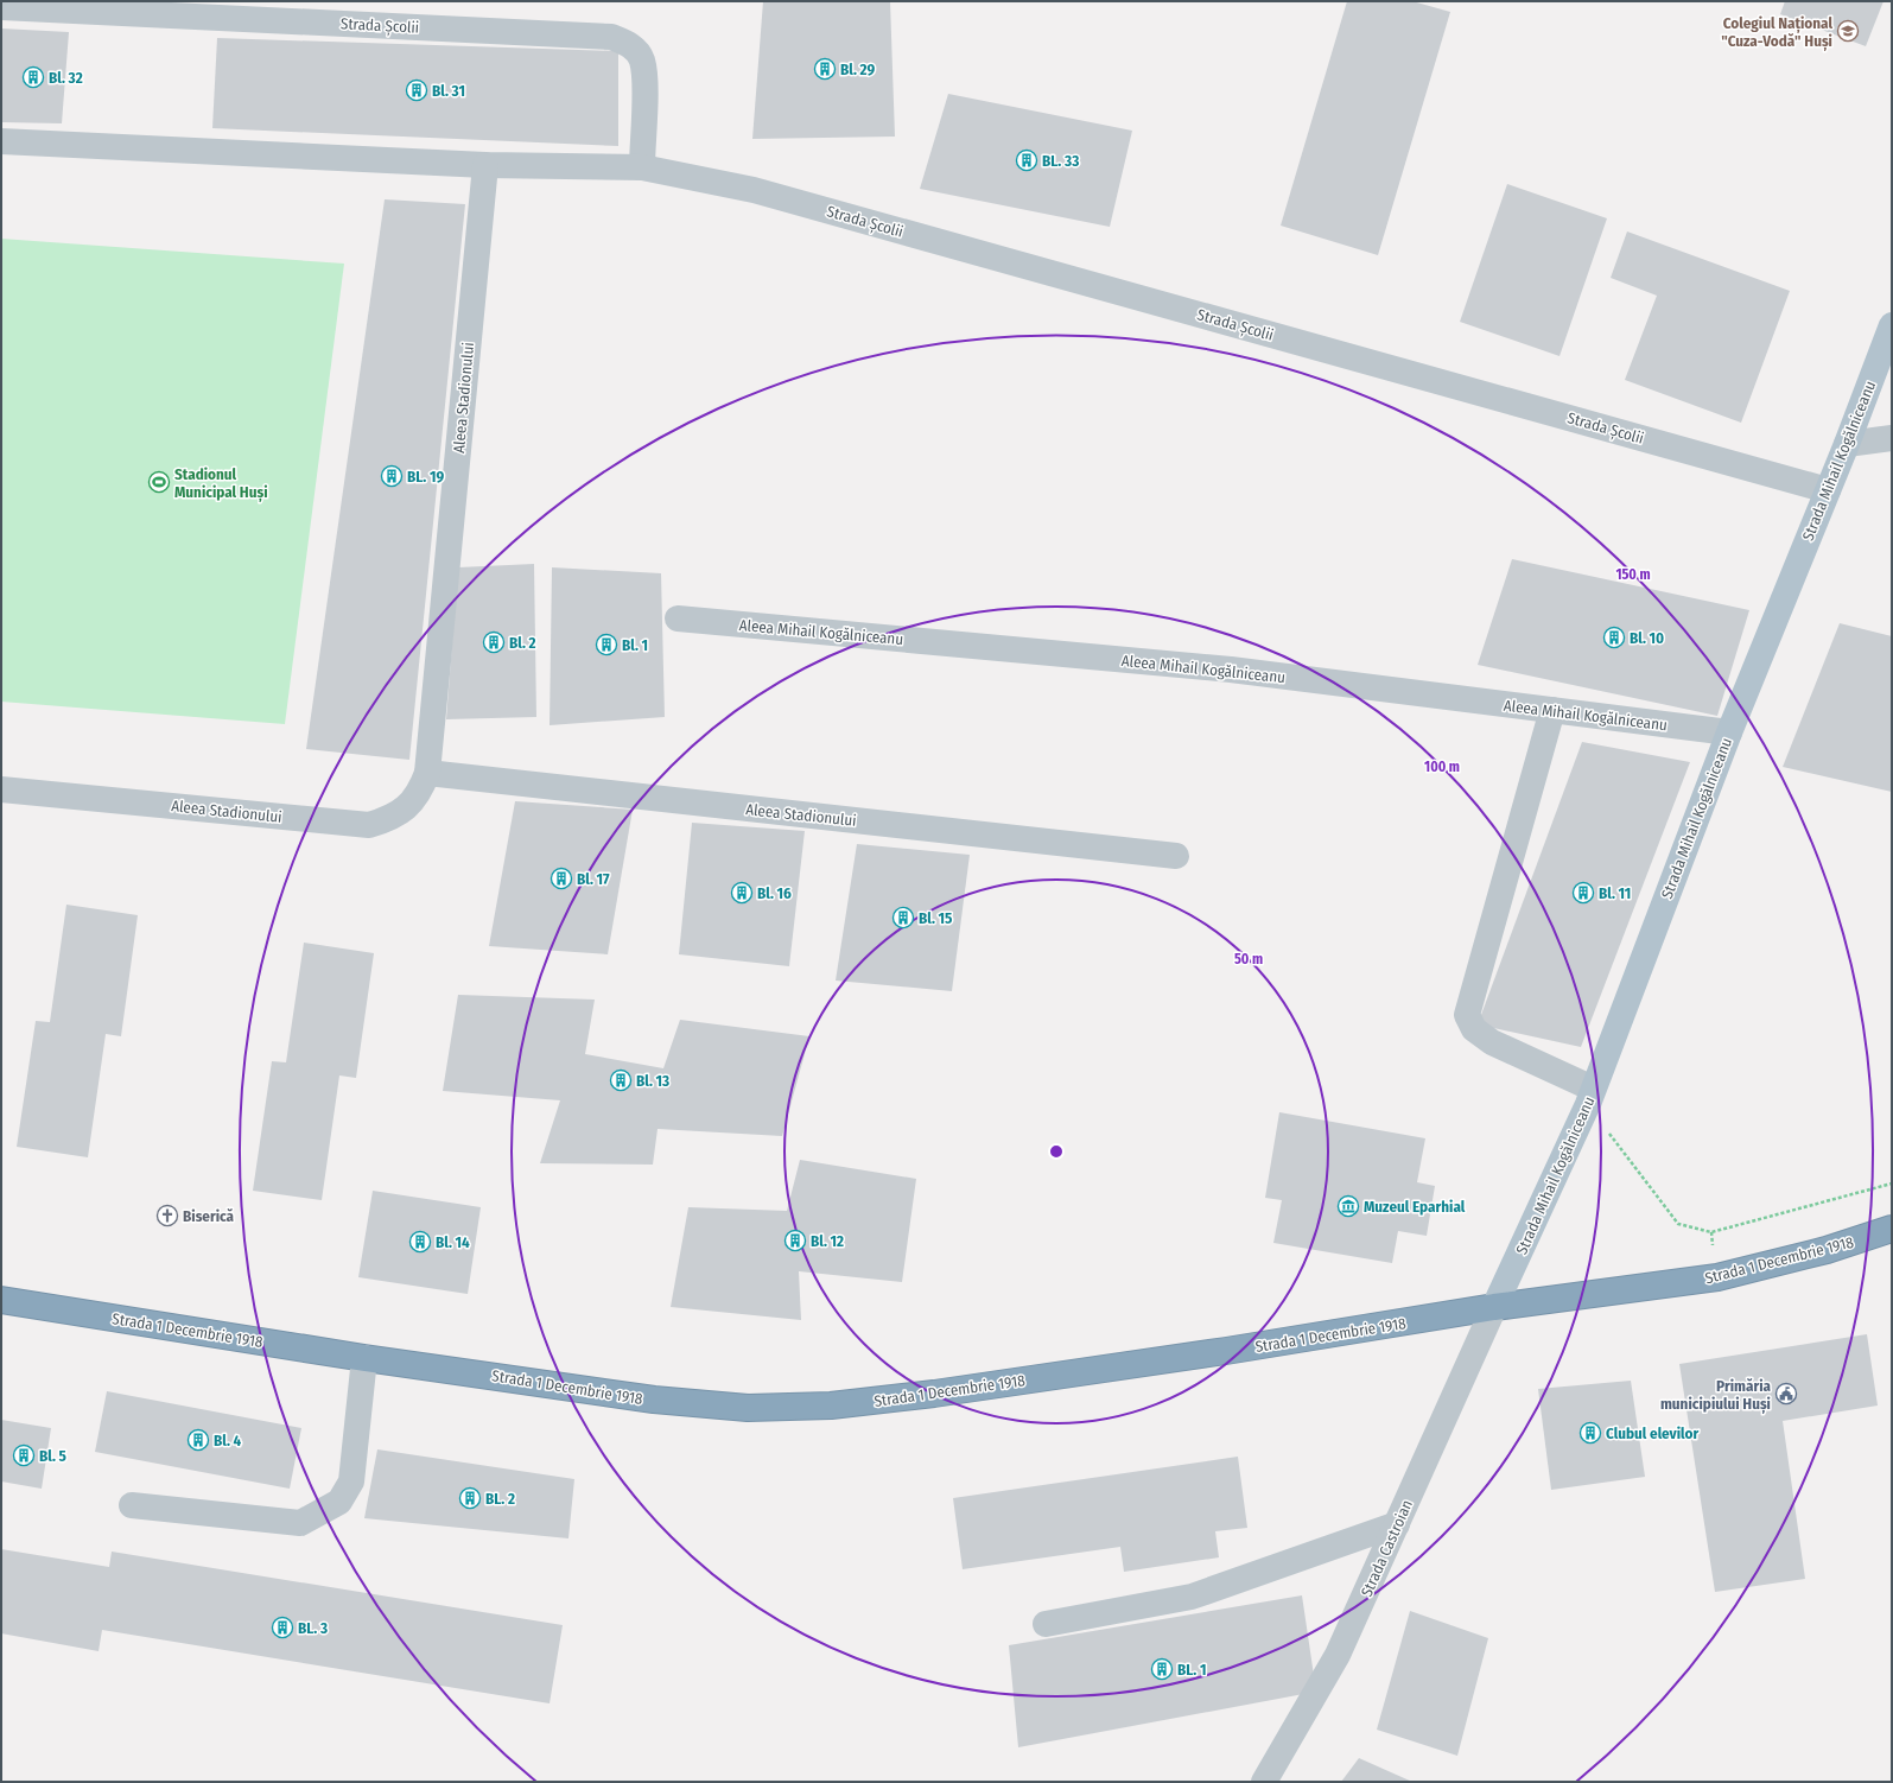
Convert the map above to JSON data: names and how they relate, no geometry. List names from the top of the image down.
{
  "streets": {
    "highway": ["Strada 1 Decembrie 1918"],
    "main road": ["Strada Mihail Kogălniceanu"],
    "street": [
      "Strada Școlii",
      "Aleea Stadionului",
      "Aleea Mihail Kogălniceanu",
      "Strada Castroian"
    ]
  },
  "crossings": [
    ["Strada Școlii", "Aleea Stadionului"],
    ["Strada Școlii", "Strada Mihail Kogălniceanu"],
    ["Strada Mihail Kogălniceanu", "Aleea Mihail Kogălniceanu"],
    ["Strada Mihail Kogălniceanu", "Strada 1 Decembrie 1918"],
    ["Strada Mihail Kogălniceanu", "Strada Castroian"],
    ["Strada 1 Decembrie 1918", "Strada Castroian"]
  ],
  "places": {
    "school or university": ["Colegiul Național \"Cuza-Vodă\" Huși"],
    "building": [
      "Bl. 29",
      "Bl. 32",
      "Bl. 31",
      "BL. 33",
      "BL. 19",
      "Bl. 10",
      "Bl. 2",
      "Bl. 1",
      "Bl. 17",
      "Bl. 16",
      "Bl. 11",
      "Bl. 15",
      "Bl. 13",
      "Bl. 12",
      "Bl. 14",
      "Clubul elevilor",
      "Bl. 4",
      "Bl. 5",
      "BL. 2",
      "BL. 3",
      "BL. 1"
    ],
    "sports": ["Stadionul Municipal Huși"],
    "museum": ["Muzeul Eparhial"],
    "church": ["Biserică"],
    "public building": ["Primăria municipiului Huși"]
  },
  "rings": ["150 m", "100 m", "50 m"]
}
